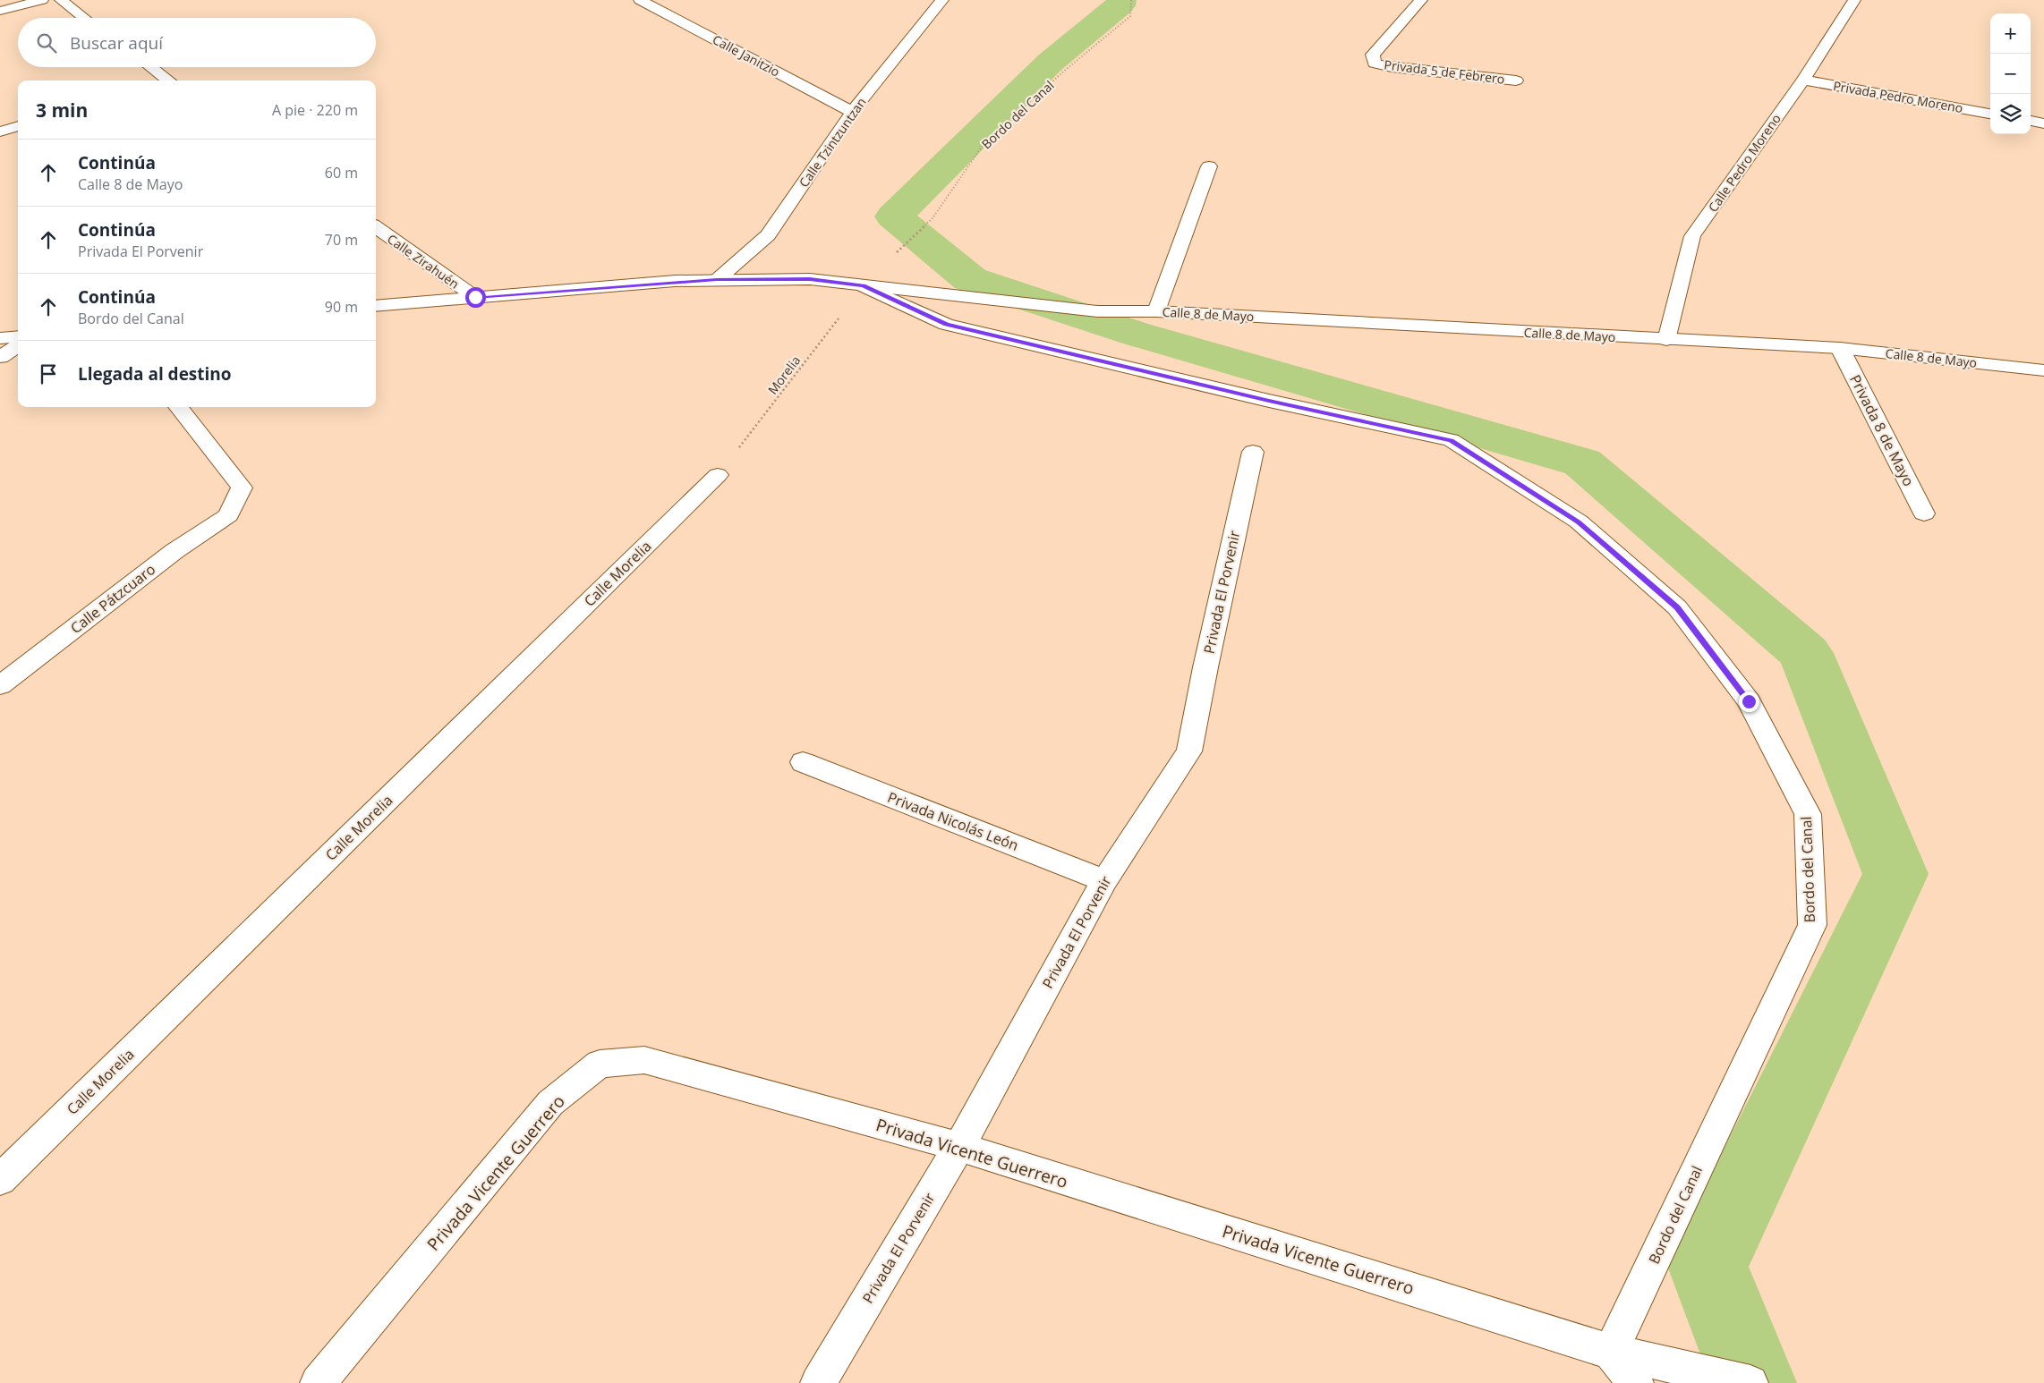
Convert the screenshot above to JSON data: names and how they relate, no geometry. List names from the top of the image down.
{
  "streets": {
    "street": [
      "Calle Janitzio",
      "Privada 5 de Febrero",
      "Privada Pedro Moreno",
      "Bordo del Canal",
      "Calle Tzintzuntzan",
      "Calle Pedro Moreno",
      "Calle Zirahuén",
      "Calle 8 de Mayo",
      "Privada 8 de Mayo",
      "Calle Morelia",
      "Privada El Porvenir",
      "Calle Pátzcuaro",
      "Privada Nicolás León",
      "Privada Vicente Guerrero"
    ],
    "path": ["Morelia"]
  },
  "crossings": [
    ["Calle Janitzio", "Calle Tzintzuntzan"],
    ["Privada Pedro Moreno", "Calle Pedro Moreno"],
    ["Bordo del Canal", "Calle 8 de Mayo"],
    ["Bordo del Canal", "Morelia"],
    ["Bordo del Canal", "Privada Vicente Guerrero"],
    ["Calle Tzintzuntzan", "Calle 8 de Mayo"],
    ["Calle Pedro Moreno", "Calle 8 de Mayo"],
    ["Calle Zirahuén", "Calle 8 de Mayo"],
    ["Calle 8 de Mayo", "Morelia"],
    ["Calle 8 de Mayo", "Privada 8 de Mayo"],
    ["Morelia", "Calle Morelia"],
    ["Privada El Porvenir", "Privada Nicolás León"],
    ["Privada El Porvenir", "Privada Vicente Guerrero"]
  ],
  "page": {
    "map_buttons": ["+", "−"],
    "search": "Buscar aquí",
    "heading": ["3 min", "A pie · 220 m"],
    "list": [
      ["Continúa", "Calle 8 de Mayo", "60 m"],
      ["Continúa", "Privada El Porvenir", "70 m"],
      ["Continúa", "Bordo del Canal", "90 m"],
      "Llegada al destino"
    ]
  }
}
